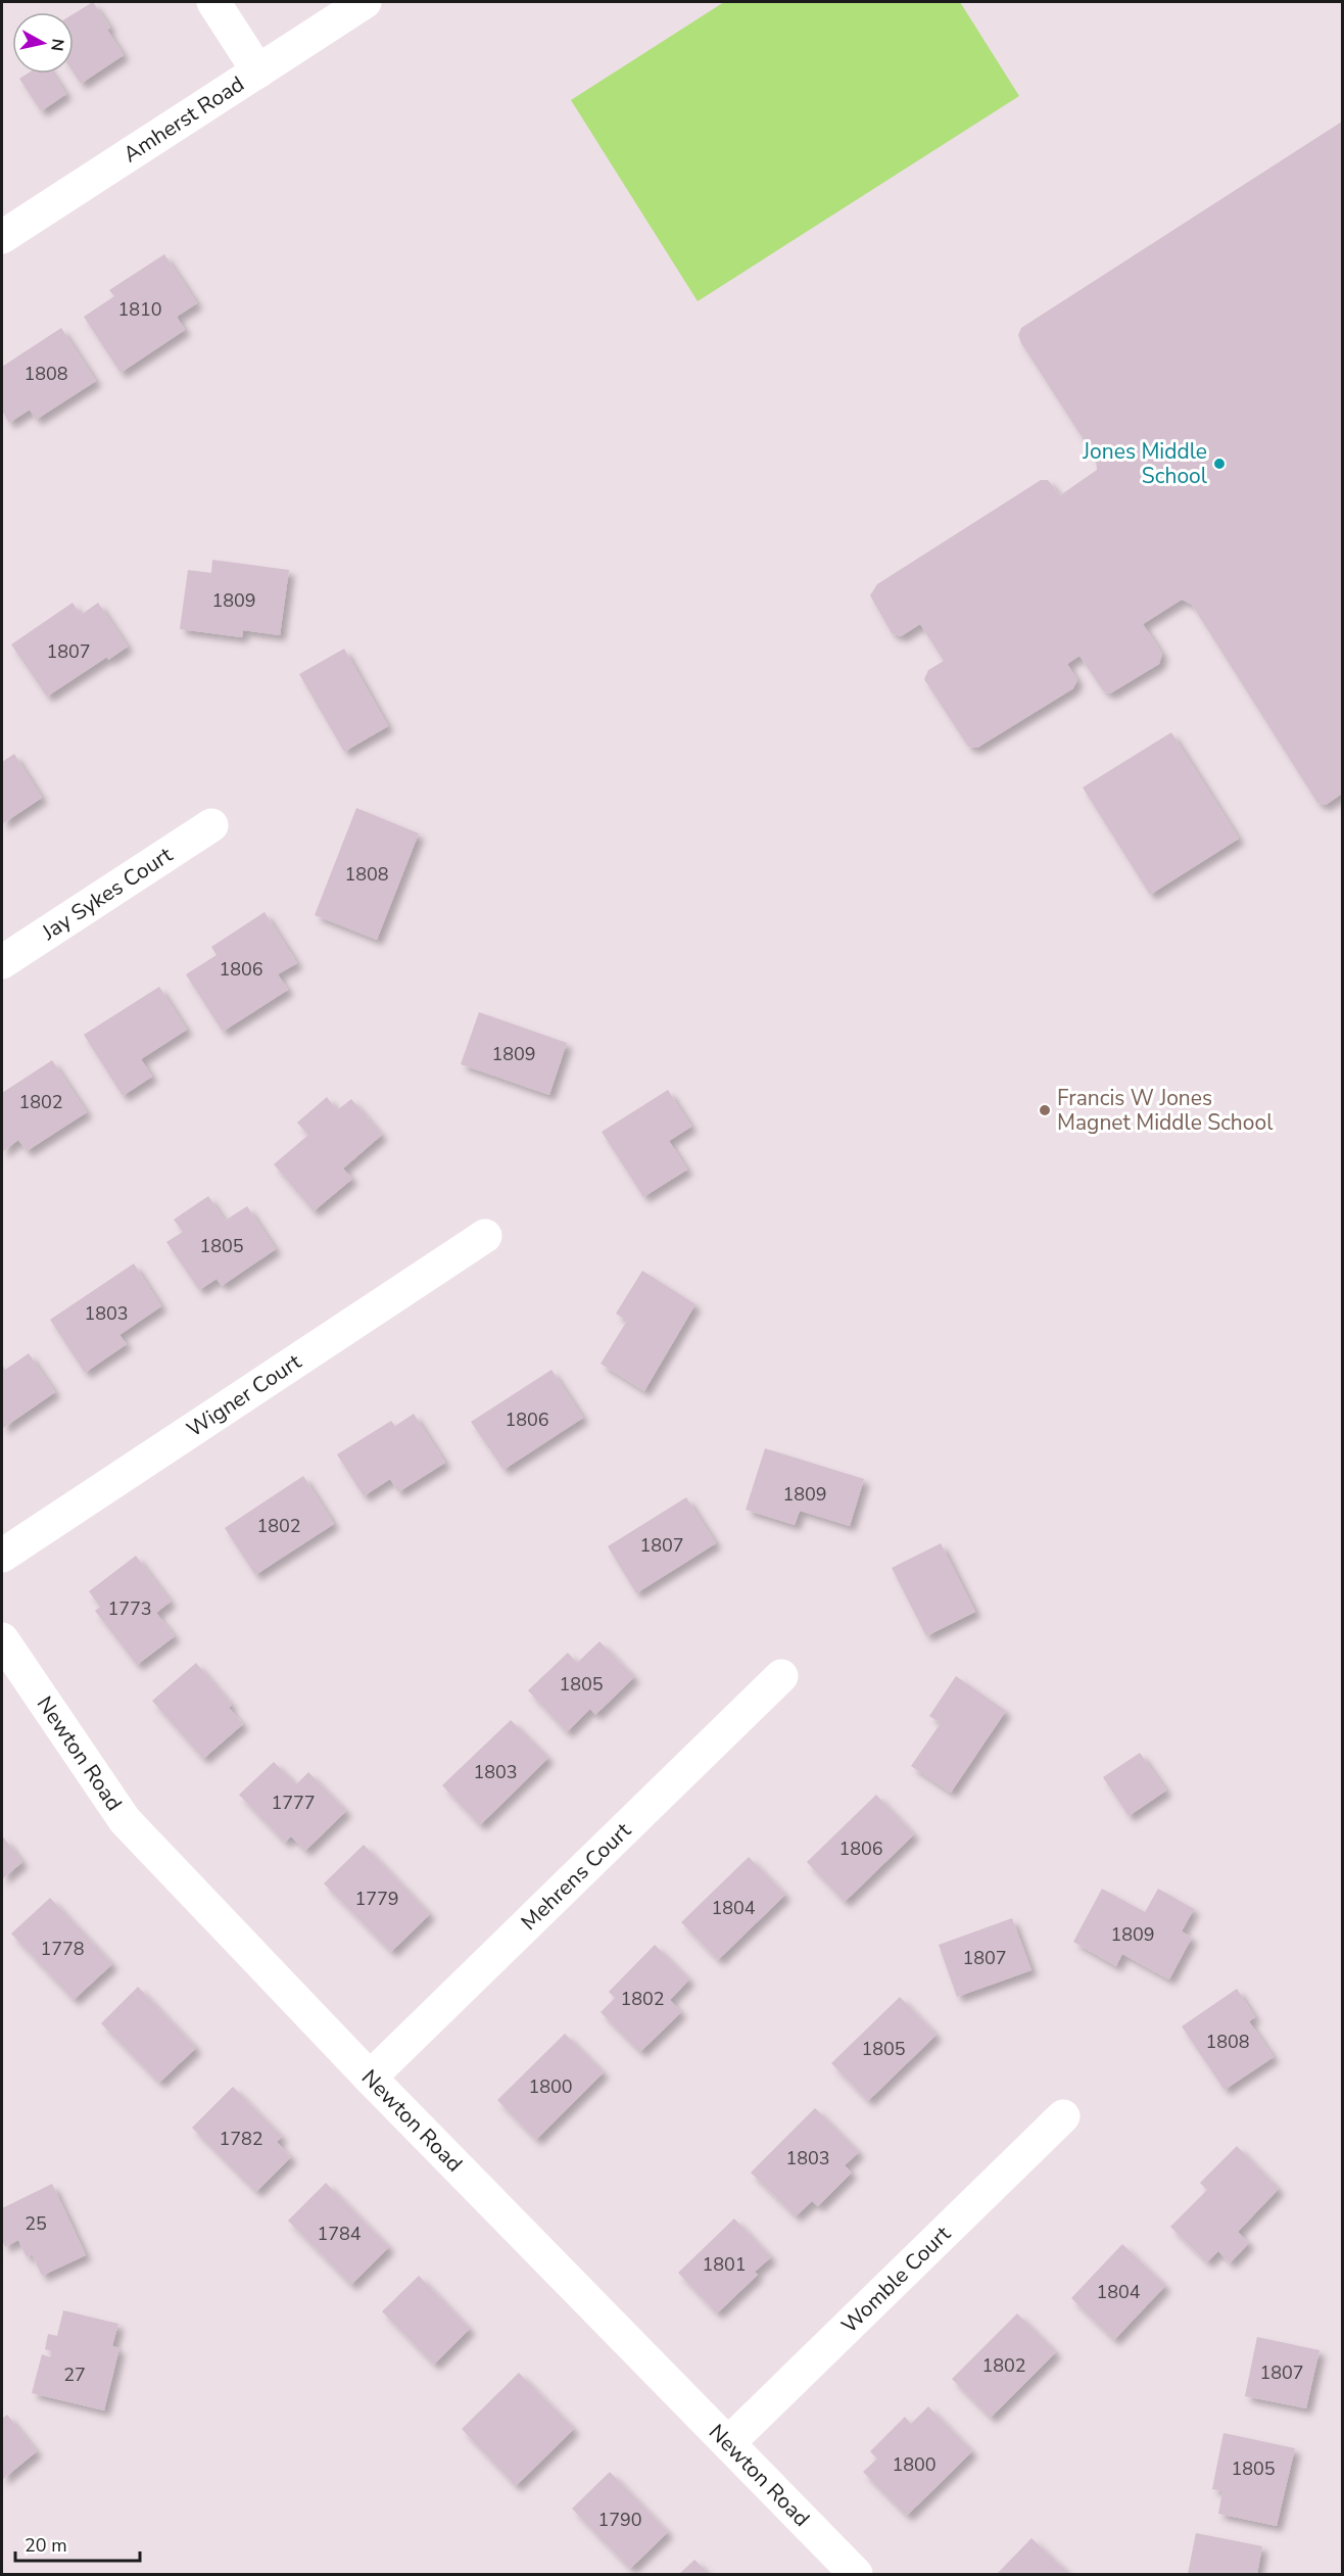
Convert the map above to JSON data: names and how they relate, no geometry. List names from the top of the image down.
{
  "streets": {
    "street": [
      "Amherst Road",
      "Jay Sykes Court",
      "Wigner Court",
      "Newton Road",
      "Mehrens Court",
      "Womble Court"
    ]
  },
  "crossings": [
    ["Newton Road", "Mehrens Court"],
    ["Newton Road", "Womble Court"]
  ],
  "places": ["Jones Middle School", "Francis W Jones Magnet Middle School"],
  "house_numbers": [
    "1810",
    "1808",
    "1809",
    "1807",
    "1808",
    "1806",
    "1809",
    "1802",
    "1805",
    "1803",
    "1806",
    "1809",
    "1802",
    "1807",
    "1773",
    "1805",
    "1803",
    "1777",
    "1806",
    "1779",
    "1804",
    "1809",
    "1778",
    "1807",
    "1802",
    "1808",
    "1805",
    "1800",
    "1782",
    "1803",
    "25",
    "1784",
    "1801",
    "1804",
    "1802",
    "1807",
    "27",
    "1800",
    "1805",
    "1790"
  ],
  "scale_bar": "20 m",
  "north": "right"
}
